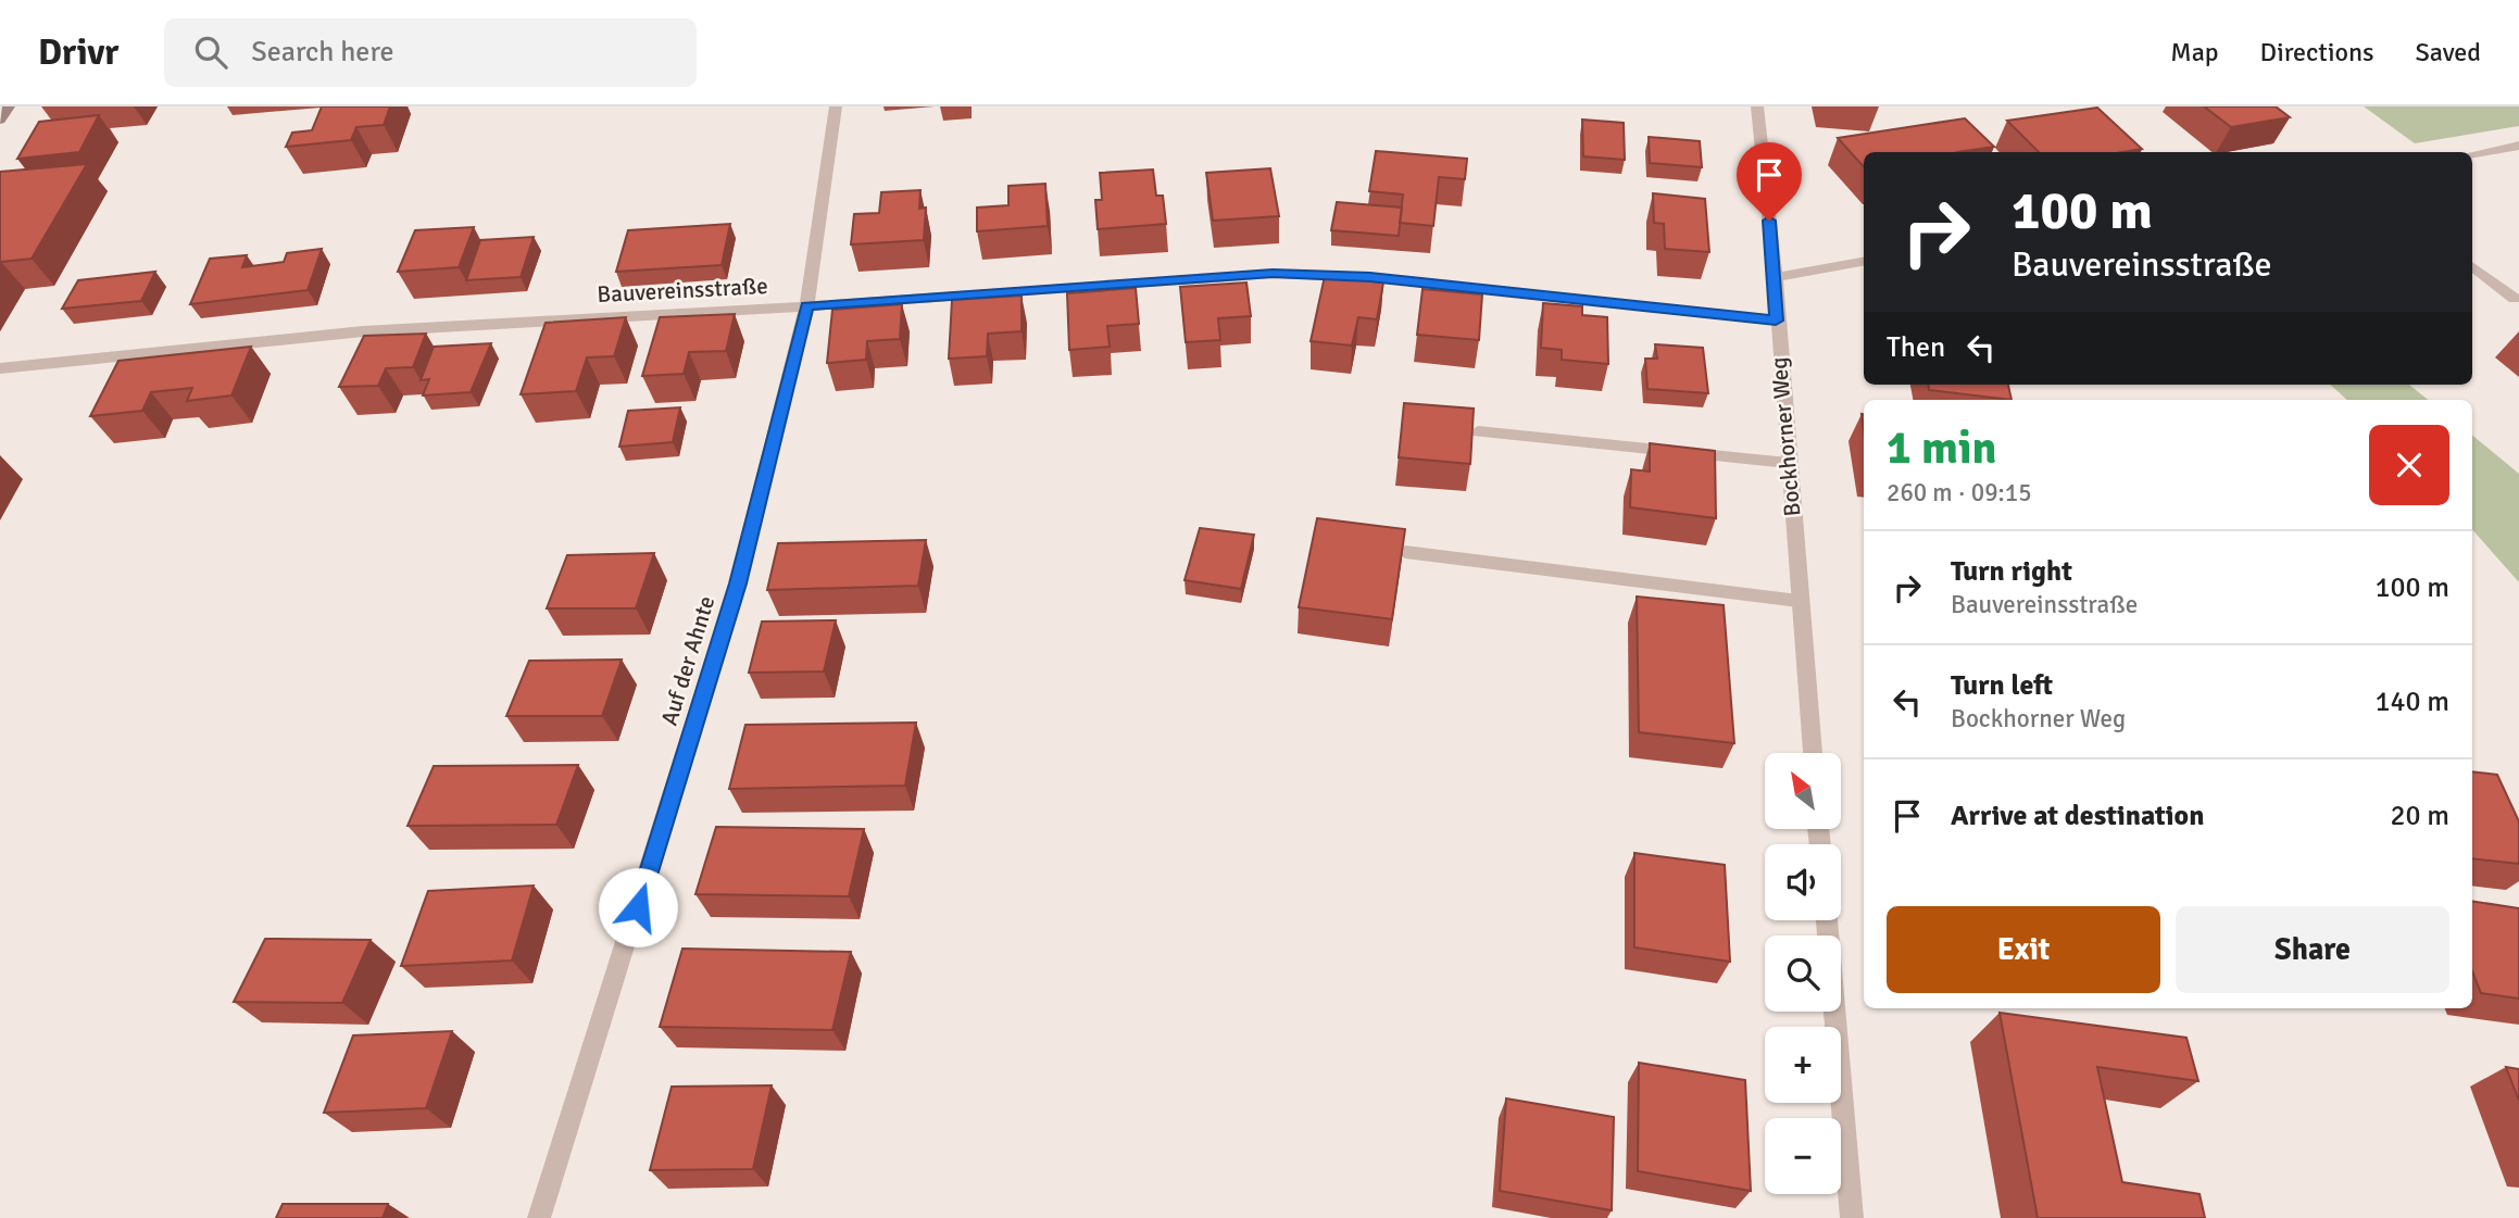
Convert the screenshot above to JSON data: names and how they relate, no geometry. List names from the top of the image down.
{
  "streets": {
    "street": ["Bauvereinsstraße", "Bockhorner Weg", "Auf der Ahnte"]
  },
  "crossings": [
    ["Bauvereinsstraße", "Bockhorner Weg"],
    ["Bauvereinsstraße", "Auf der Ahnte"]
  ],
  "north": "top left",
  "page": {
    "header": "Drivr",
    "search": "Search here",
    "nav": ["Map", "Directions", "Saved"],
    "turn": ["100 m", "Bauvereinsstraße"],
    "then": "Then",
    "heading": ["1 min", "260 m · 09:15"],
    "list": [
      {
        "name": "Turn right",
        "note": "Bauvereinsstraße",
        "value": "100 m"
      },
      {
        "name": "Turn left",
        "note": "Bockhorner Weg",
        "value": "140 m"
      },
      {
        "name": "Arrive at destination",
        "value": "20 m"
      }
    ],
    "map_buttons": ["+", "−"],
    "buttons": ["Exit", "Share"]
  }
}
